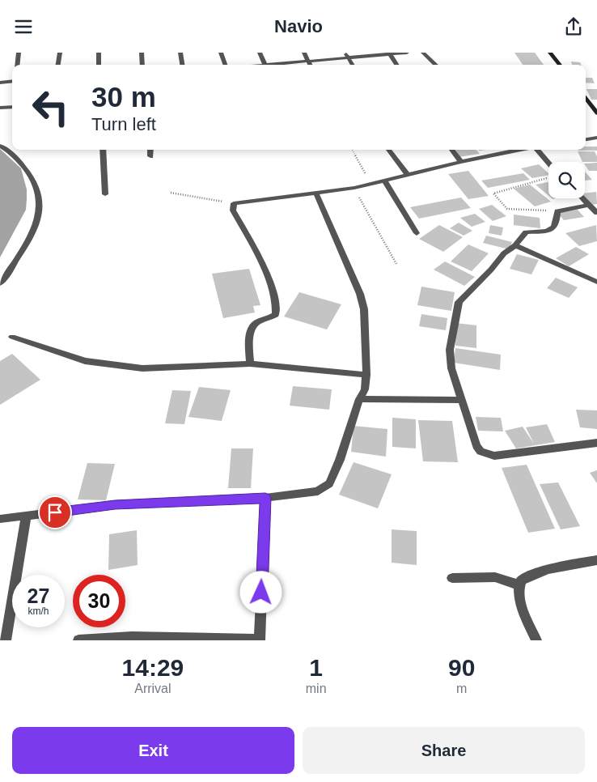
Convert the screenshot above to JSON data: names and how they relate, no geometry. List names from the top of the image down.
{
  "page": {
    "header": "Navio",
    "turn": ["30 m", "Turn left"],
    "speed": "27 km/h",
    "limit": "30",
    "eta": [
      "14:29",
      "Arrival",
      "1",
      "min",
      "90",
      "m"
    ],
    "buttons": ["Exit", "Share"]
  }
}
